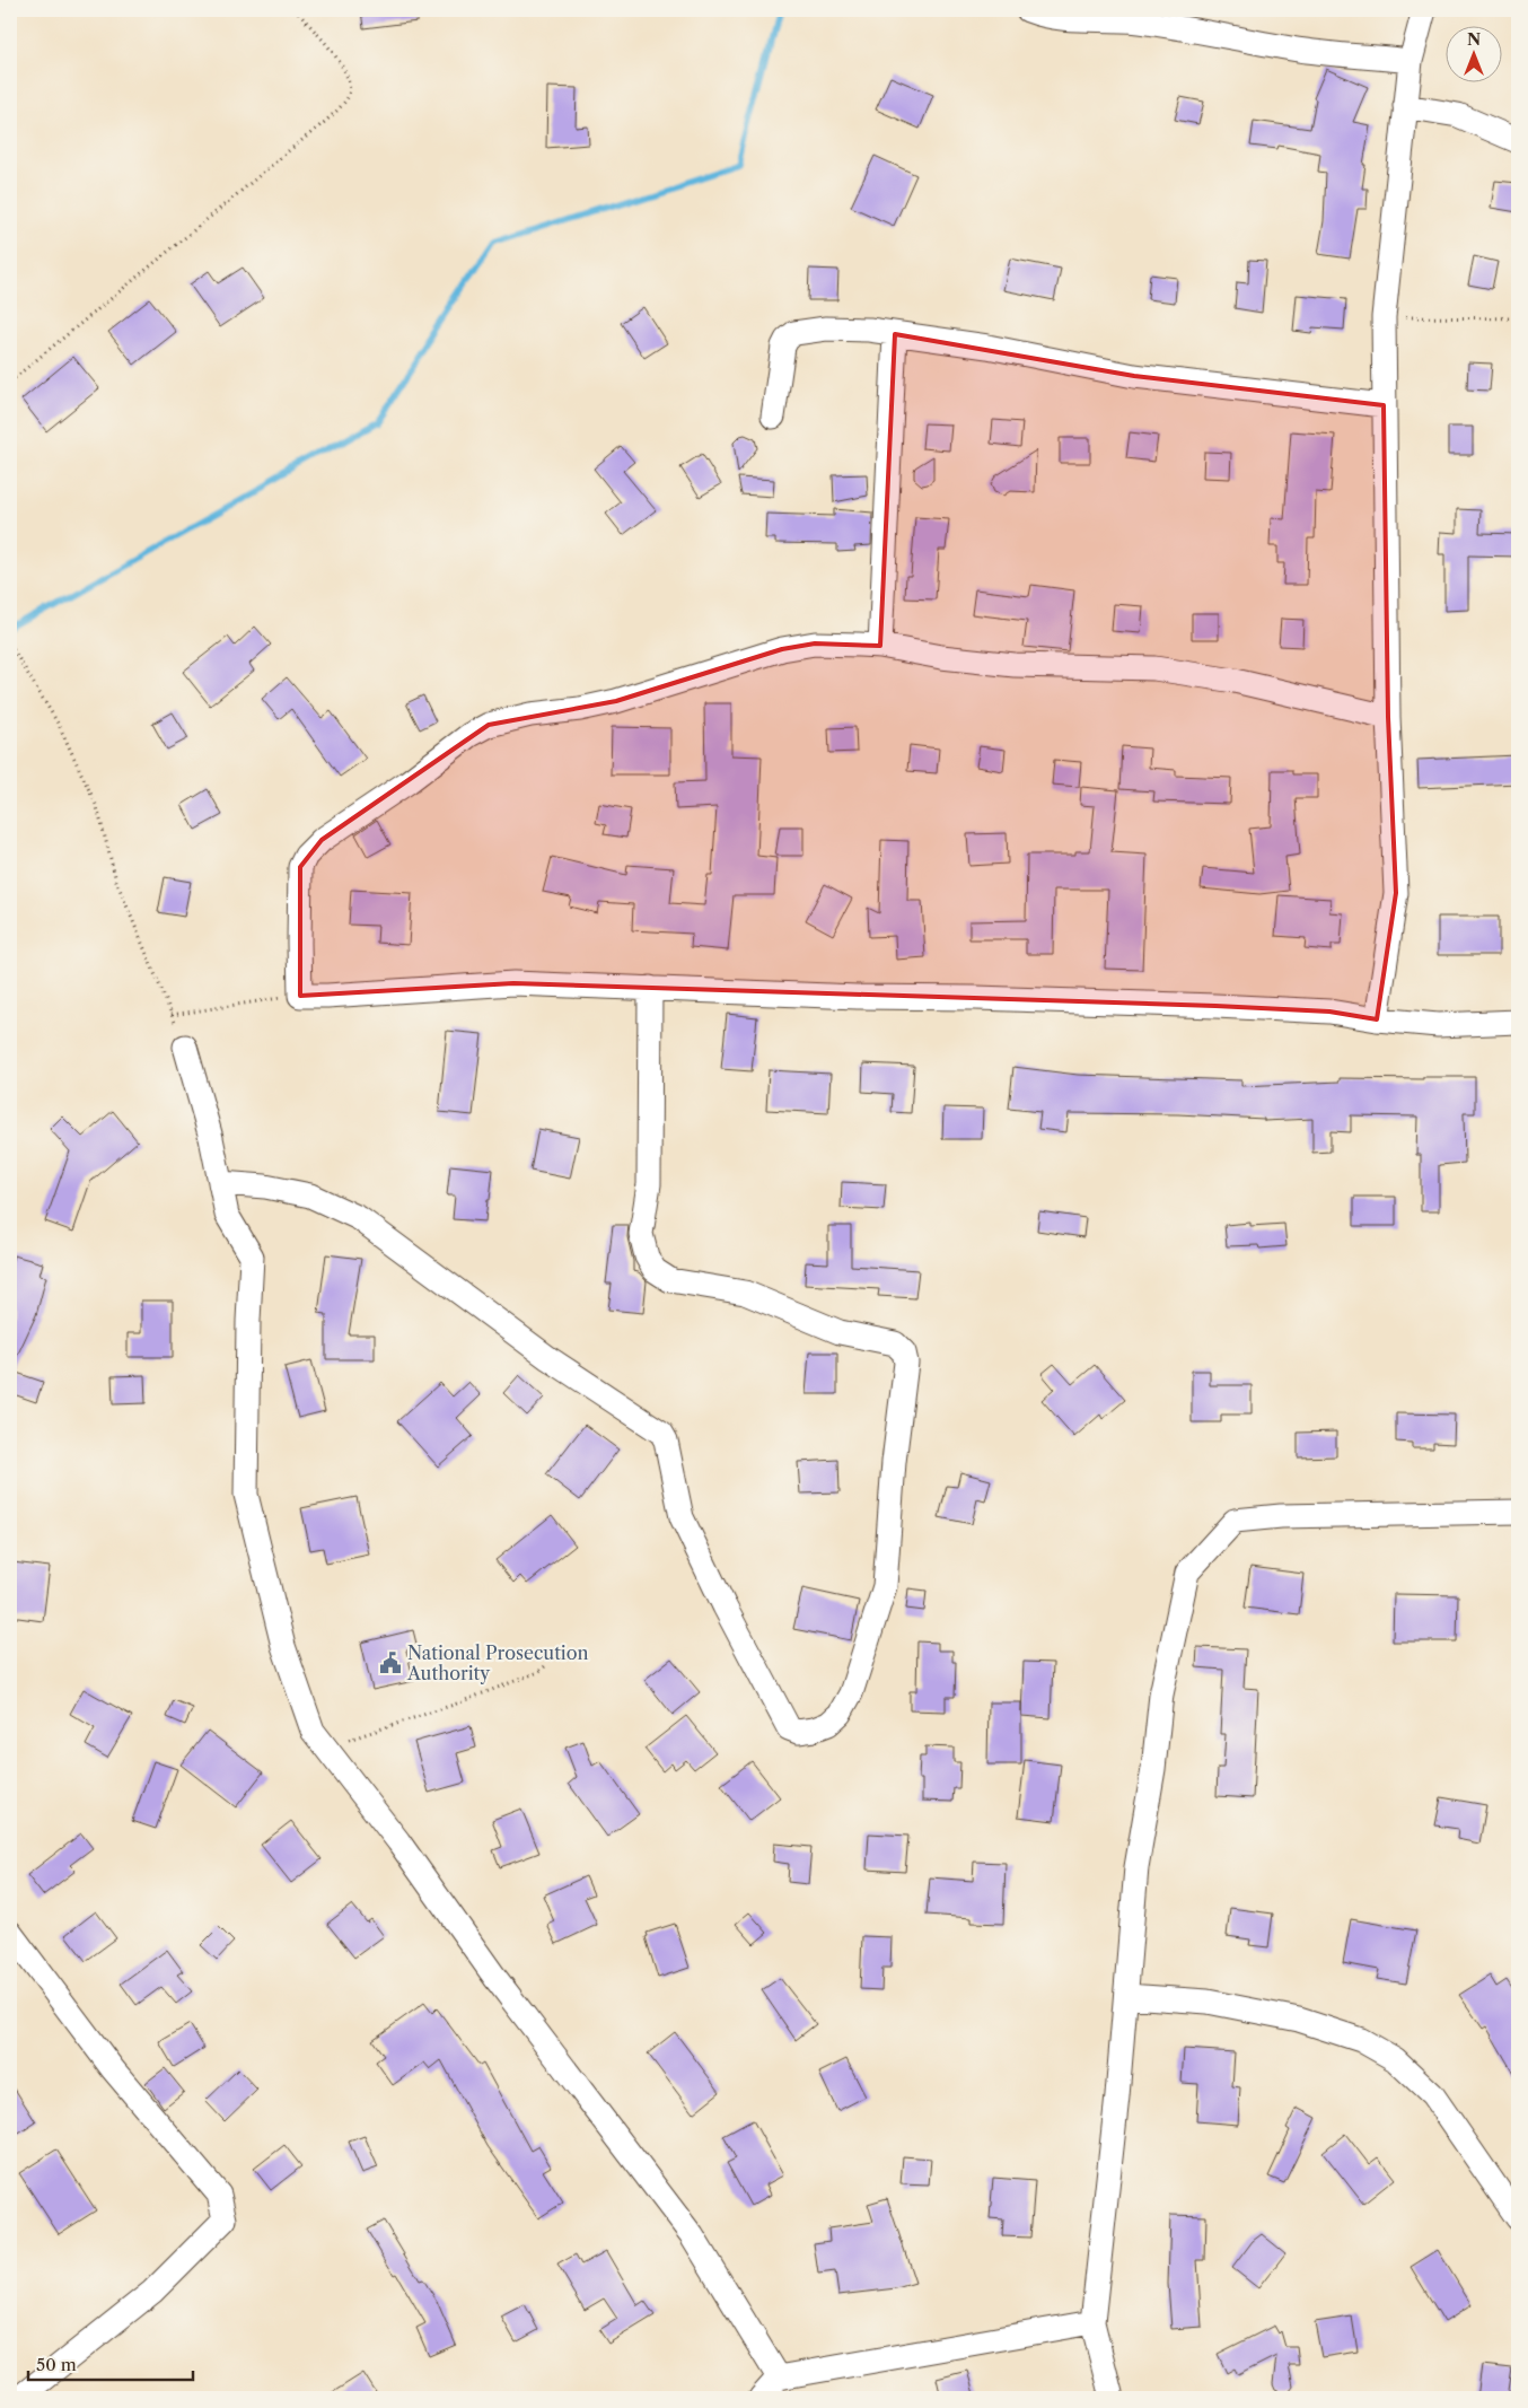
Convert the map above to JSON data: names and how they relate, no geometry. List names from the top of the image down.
{
  "places": {
    "public building": ["National Prosecution Authority"]
  },
  "scale_bar": "50 m",
  "north": "top"
}
